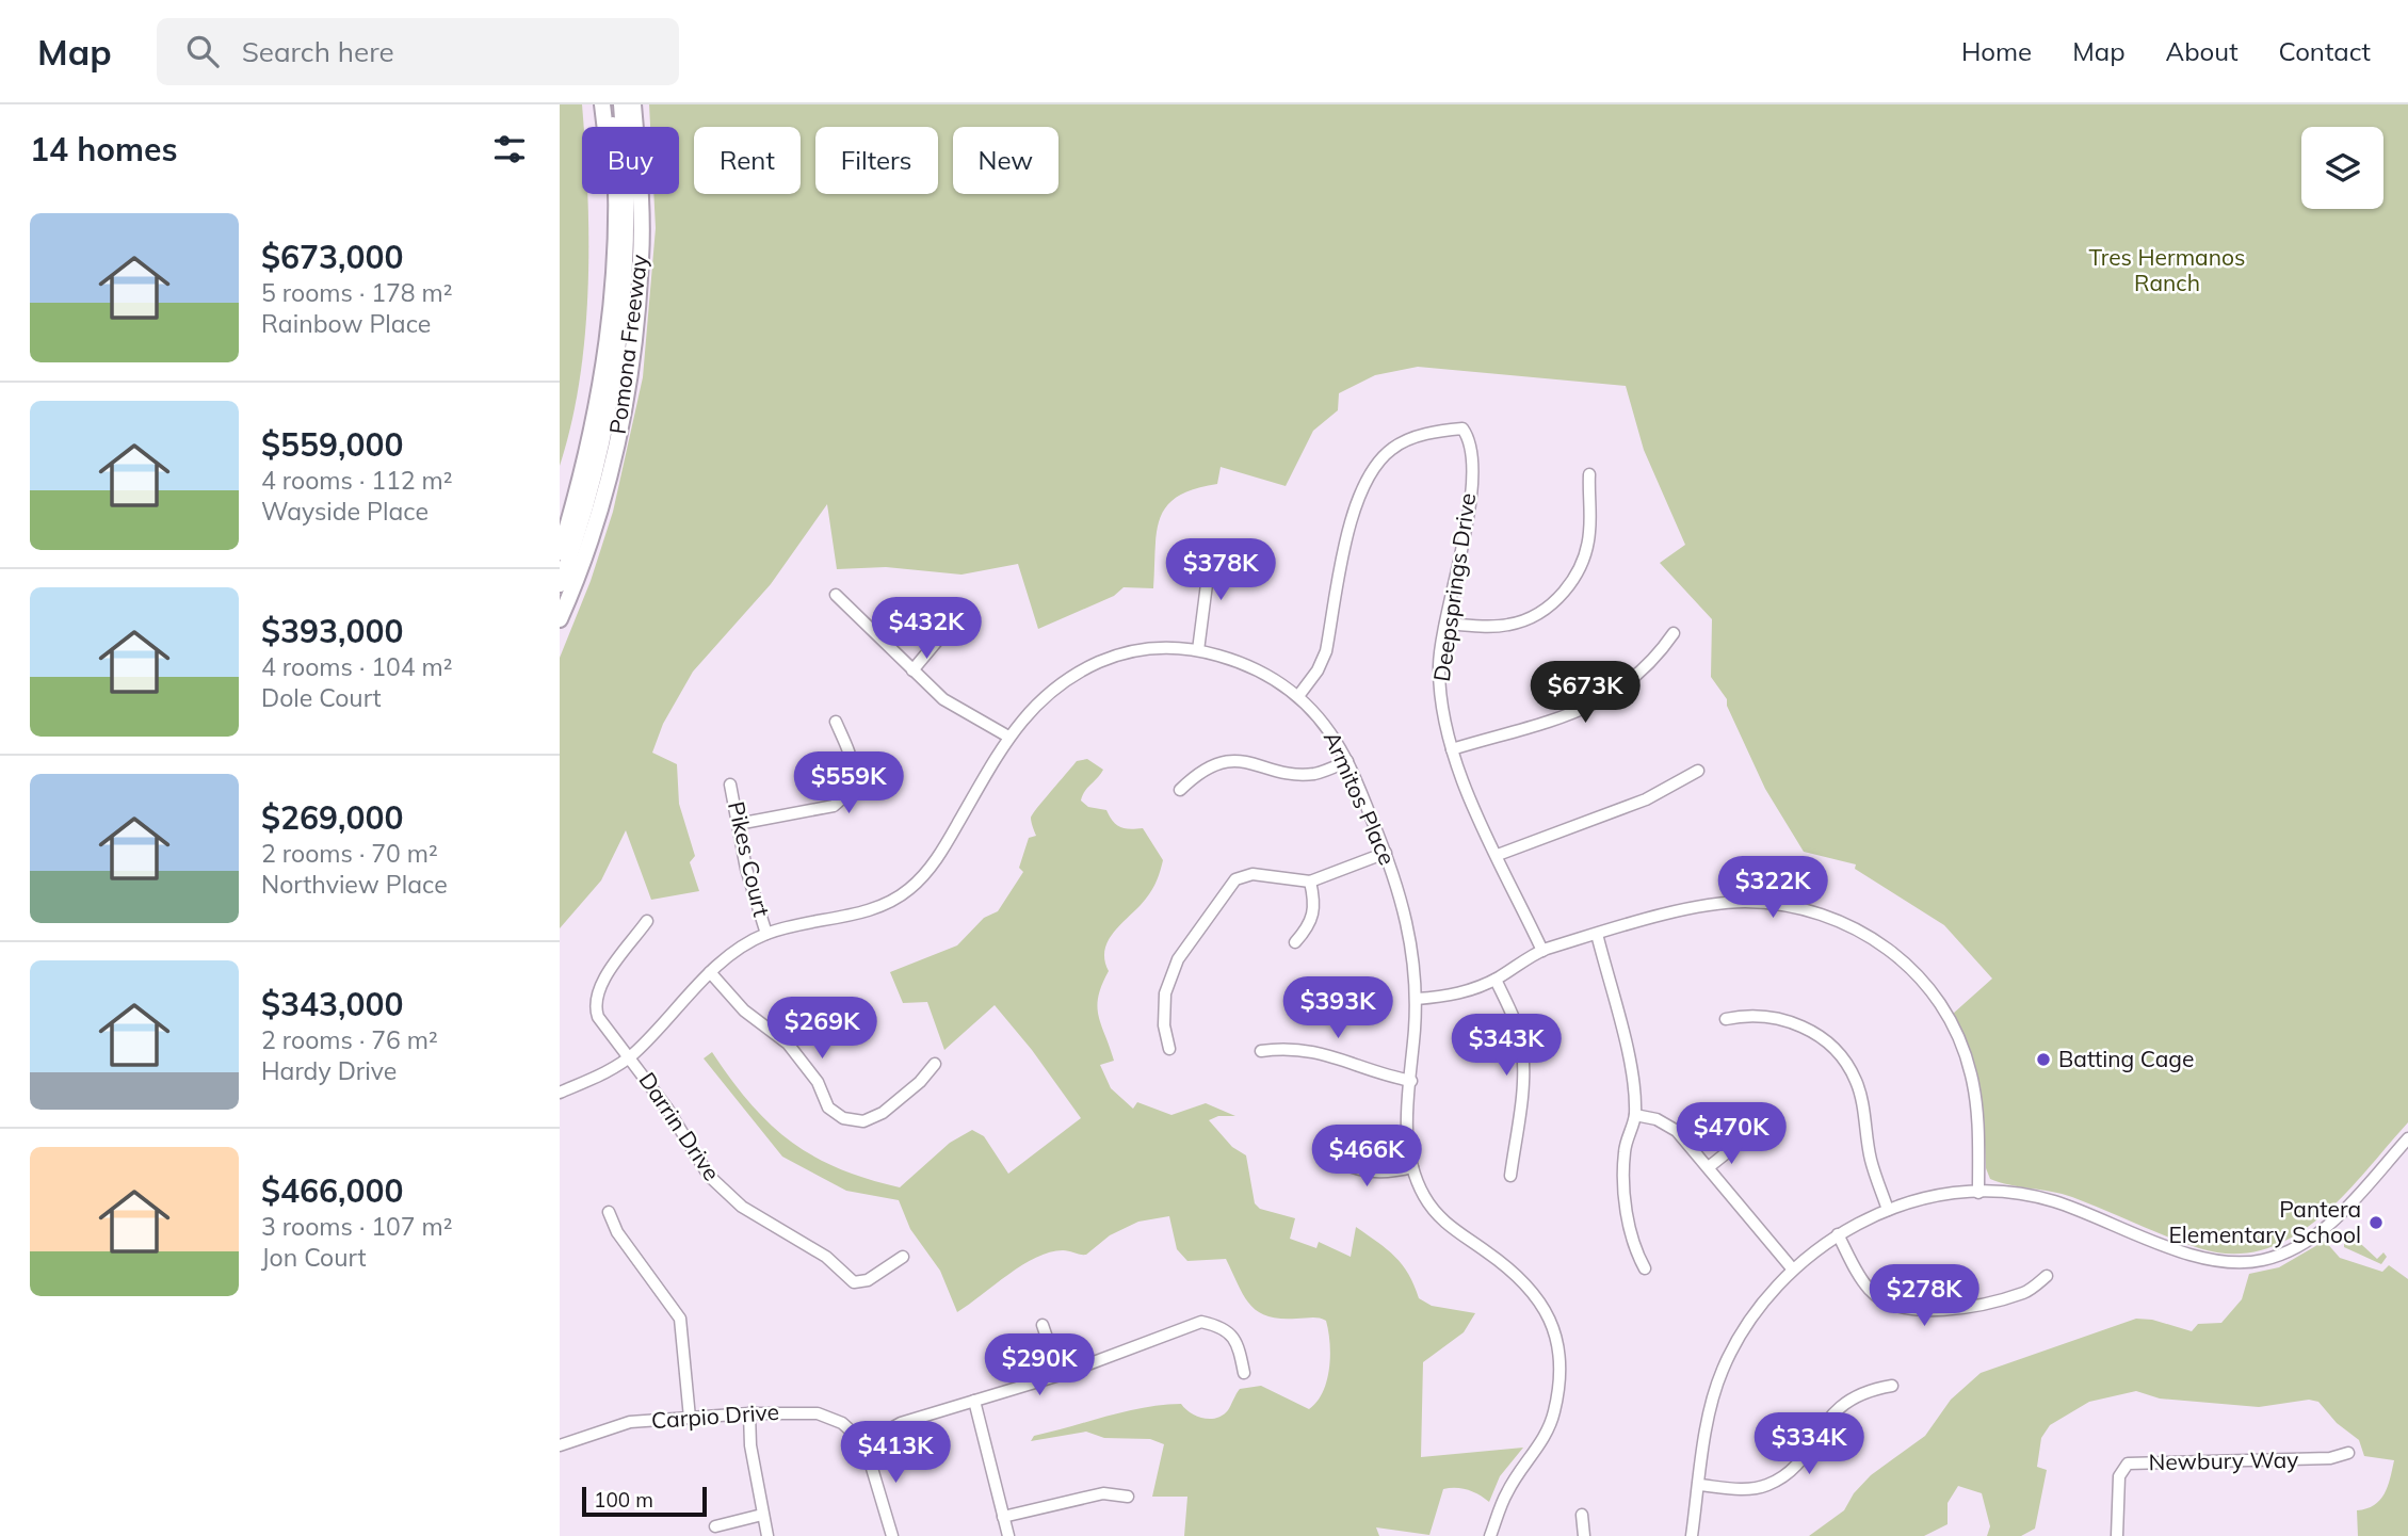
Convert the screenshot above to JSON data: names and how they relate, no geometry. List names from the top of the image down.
{
  "streets": {
    "highway": ["Pomona Freeway"],
    "street": [
      "Deepsprings Drive",
      "Armitos Place",
      "Pikes Court",
      "Darrin Drive",
      "Carpio Drive",
      "Newbury Way"
    ]
  },
  "crossings": [
    ["Deepsprings Drive", "Armitos Place"],
    ["Armitos Place", "Pikes Court"],
    ["Armitos Place", "Darrin Drive"]
  ],
  "parks": ["Tres Hermanos Ranch"],
  "places": ["Batting Cage", "Pantera Elementary School"],
  "scale_bar": "100 m",
  "page": {
    "header": "Map",
    "search": "Search here",
    "nav": [
      "Home",
      "Map",
      "About",
      "Contact"
    ],
    "heading": "14 homes",
    "chip": [
      "Buy",
      "Rent",
      "Filters",
      "New"
    ],
    "list": [
      {
        "name": "$673,000",
        "note": "5 rooms · 178 m² · Rainbow Place"
      },
      {
        "name": "$559,000",
        "note": "4 rooms · 112 m² · Wayside Place"
      },
      {
        "name": "$393,000",
        "note": "4 rooms · 104 m² · Dole Court"
      },
      {
        "name": "$269,000",
        "note": "2 rooms · 70 m² · Northview Place"
      },
      {
        "name": "$343,000",
        "note": "2 rooms · 76 m² · Hardy Drive"
      },
      {
        "name": "$466,000",
        "note": "3 rooms · 107 m² · Jon Court"
      }
    ],
    "price": [
      "$378K",
      "$432K",
      "$673K",
      "$559K",
      "$322K",
      "$393K",
      "$269K",
      "$343K",
      "$470K",
      "$466K",
      "$278K",
      "$290K",
      "$334K",
      "$413K"
    ],
    "scale": "100 m"
  }
}
